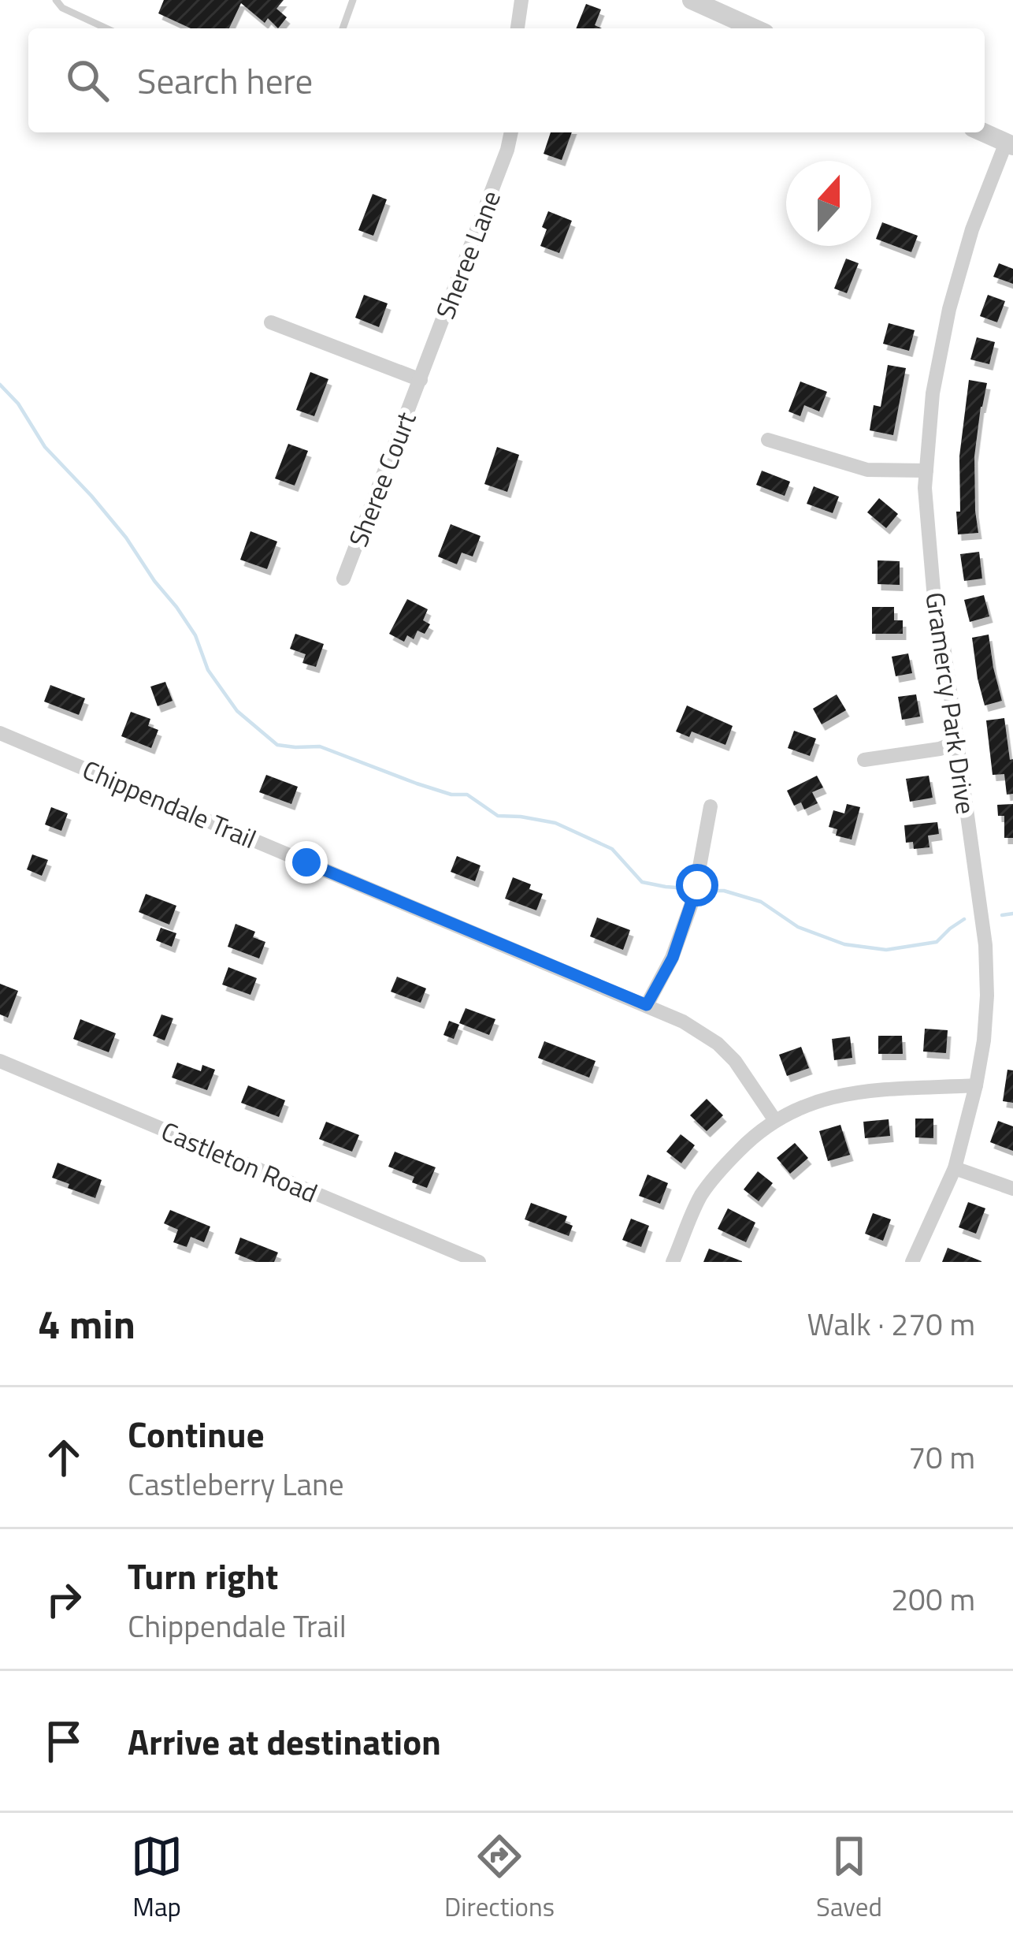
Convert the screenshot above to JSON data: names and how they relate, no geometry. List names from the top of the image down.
{
  "streets": {
    "street": [
      "Sheree Lane",
      "Sheree Court",
      "Gramercy Park Drive",
      "Chippendale Trail",
      "Castleton Road"
    ]
  },
  "crossings": [
    ["Sheree Lane", "Sheree Court"]
  ],
  "north": "top",
  "page": {
    "search": "Search here",
    "heading": ["4 min", "Walk · 270 m"],
    "list": [
      ["Continue", "Castleberry Lane", "70 m"],
      ["Turn right", "Chippendale Trail", "200 m"],
      "Arrive at destination"
    ],
    "nav": ["Map", "Directions", "Saved"]
  }
}
